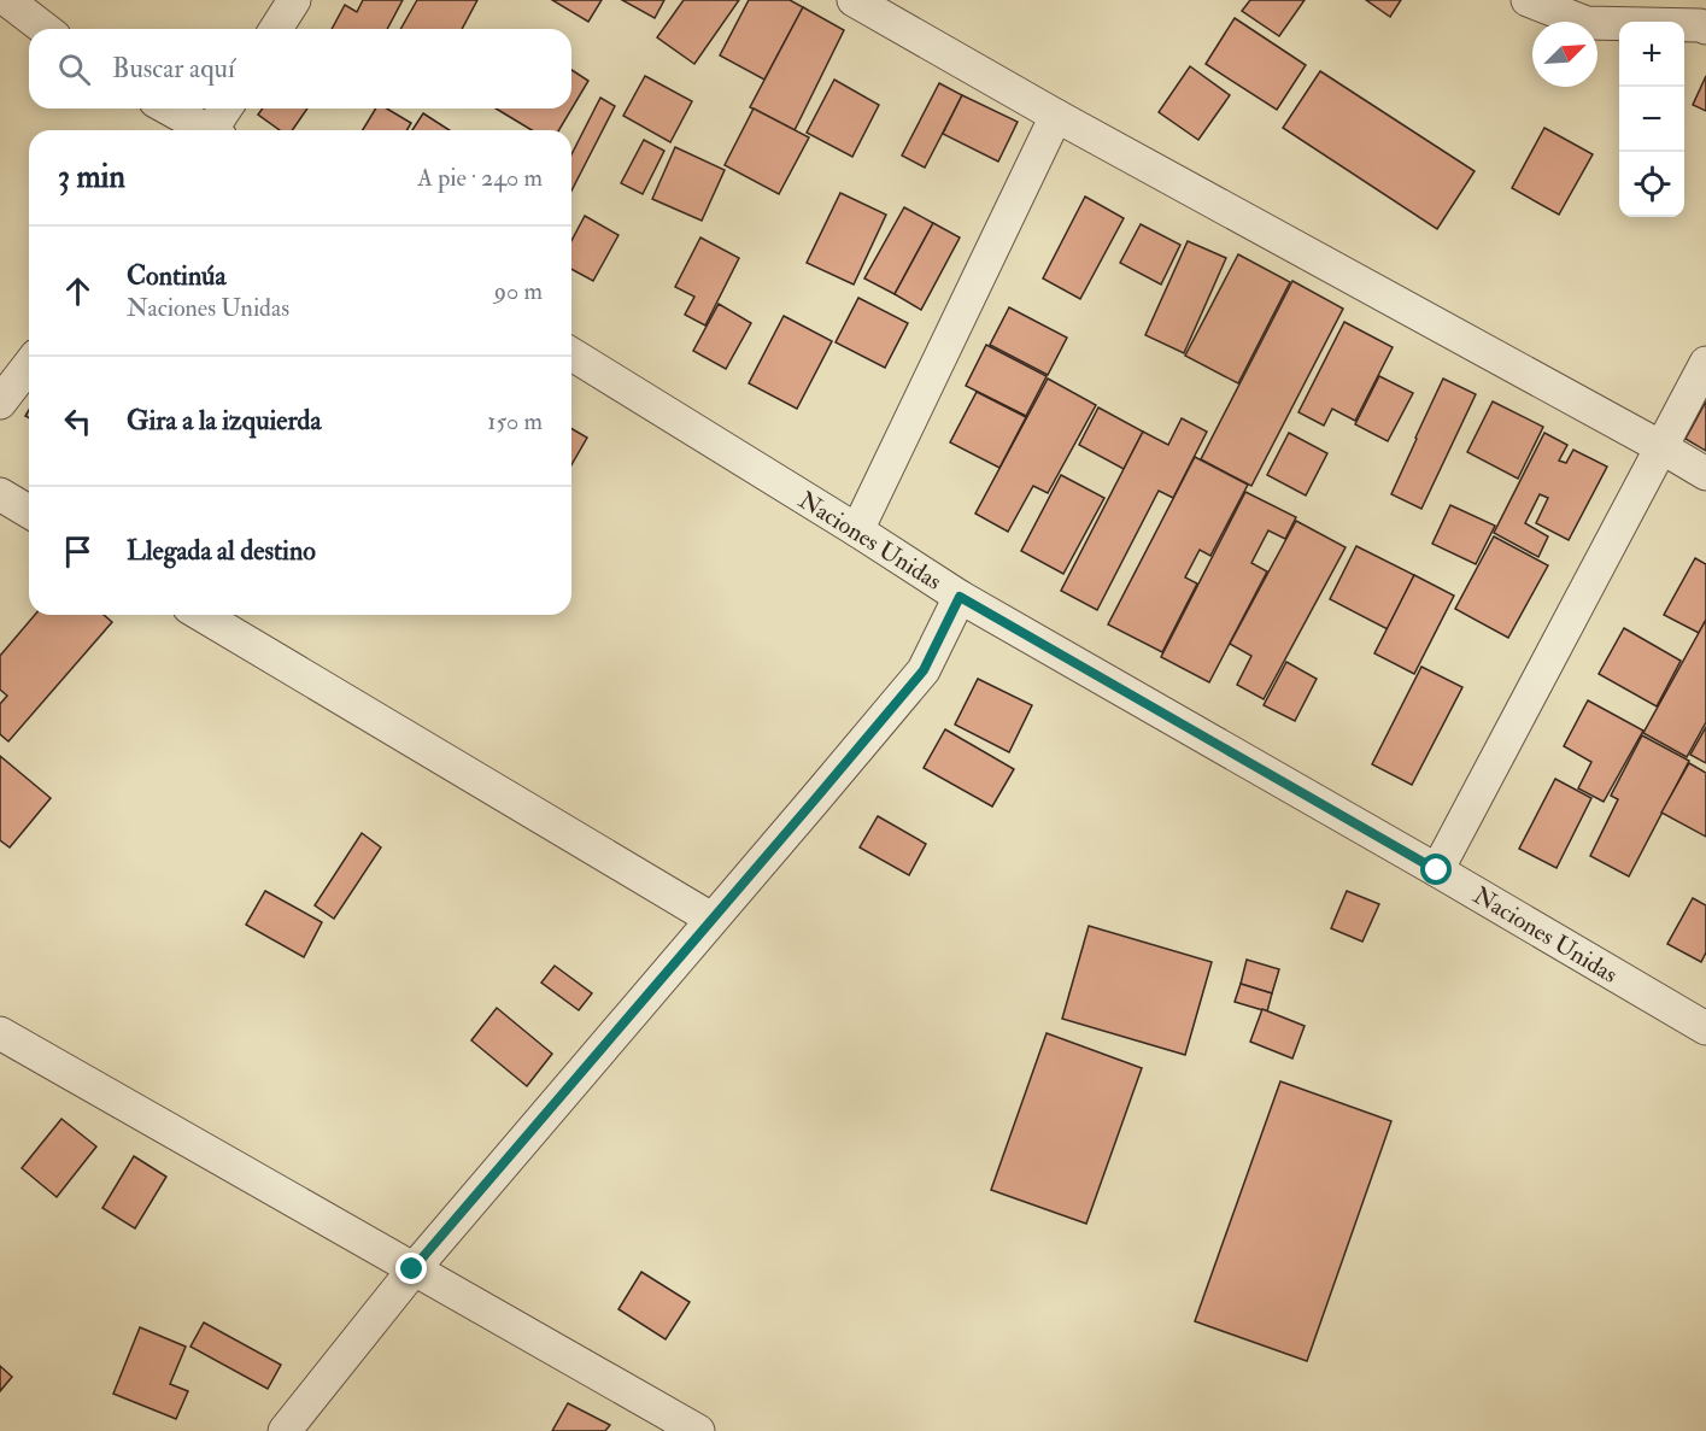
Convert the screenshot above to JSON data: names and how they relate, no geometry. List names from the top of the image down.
{
  "streets": {
    "street": ["Naciones Unidas"]
  },
  "north": "top right",
  "page": {
    "map_buttons": ["+", "−"],
    "search": "Buscar aquí",
    "heading": ["3 min", "A pie · 240 m"],
    "list": [
      ["Continúa", "Naciones Unidas", "90 m"],
      ["Gira a la izquierda", "150 m"],
      "Llegada al destino"
    ]
  }
}
